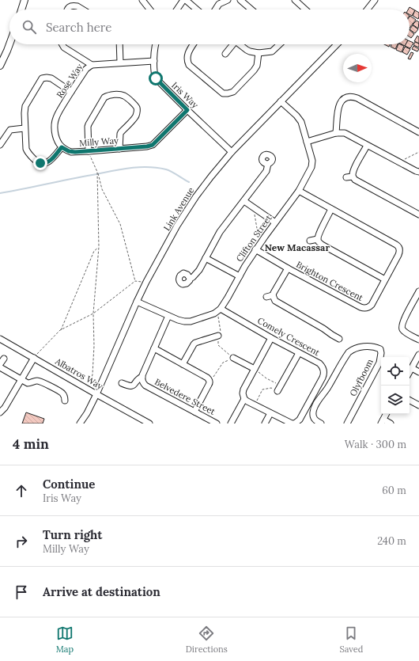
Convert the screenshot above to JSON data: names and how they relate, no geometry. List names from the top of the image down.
{
  "streets": {
    "street": [
      "Rose Way",
      "Iris Way",
      "Milly Way",
      "Link Avenue",
      "Clifton Street",
      "Brighton Crescent",
      "Comely Crescent",
      "Albatros Way",
      "Olyfboom",
      "Belvedere Street"
    ]
  },
  "crossings": [
    ["Rose Way", "Iris Way"],
    ["Rose Way", "Milly Way"],
    ["Iris Way", "Milly Way"],
    ["Iris Way", "Link Avenue"],
    ["Link Avenue", "Clifton Street"],
    ["Link Avenue", "Albatros Way"],
    ["Clifton Street", "Brighton Crescent"],
    ["Clifton Street", "Comely Crescent"]
  ],
  "districts": ["New Macassar"],
  "north": "right",
  "page": {
    "search": "Search here",
    "heading": ["4 min", "Walk · 300 m"],
    "list": [
      ["Continue", "Iris Way", "60 m"],
      ["Turn right", "Milly Way", "240 m"],
      "Arrive at destination"
    ],
    "nav": ["Map", "Directions", "Saved"]
  }
}
